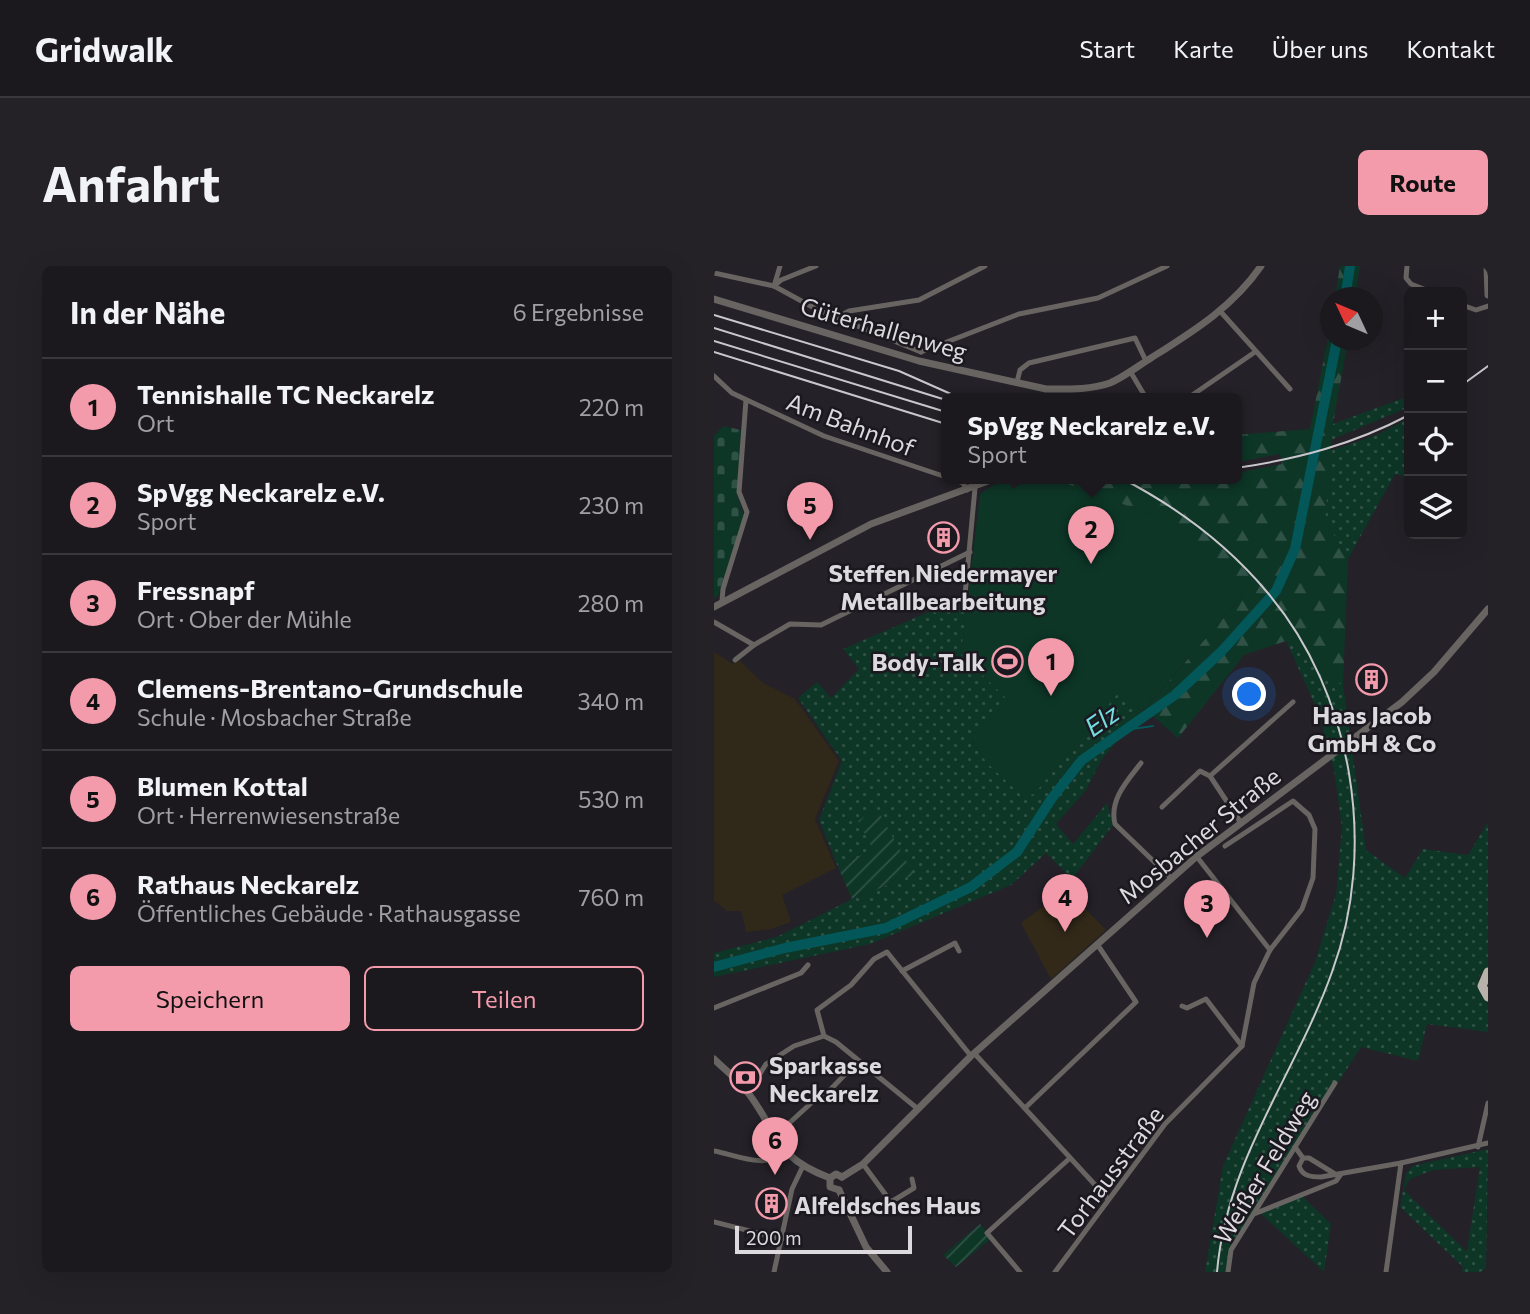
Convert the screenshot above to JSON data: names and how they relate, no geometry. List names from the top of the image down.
{
  "streets": {
    "street": [
      "Güterhallenweg",
      "Am Bahnhof",
      "Mosbacher Straße",
      "Weißer Feldweg",
      "Torhausstraße"
    ]
  },
  "water": ["Elz"],
  "places": {
    "building": ["Steffen Niedermayer Metallbearbeitung", "Haas Jacob GmbH & Co", "Alfeldsches Haus"],
    "sports": ["Body-Talk"],
    "bank": ["Sparkasse Neckarelz"]
  },
  "scale_bar": "200 m",
  "north": "top left",
  "page": {
    "header": "Gridwalk",
    "nav": [
      "Start",
      "Karte",
      "Über uns",
      "Kontakt"
    ],
    "buttons": [
      "Route",
      ["Speichern", "Teilen"]
    ],
    "title": "Anfahrt",
    "heading": ["In der Nähe", "6 Ergebnisse"],
    "map_buttons": ["+", "−"],
    "list": [
      {
        "mark": "1",
        "name": "Tennishalle TC Neckarelz",
        "note": "Ort",
        "value": "220 m"
      },
      {
        "mark": "2",
        "name": "SpVgg Neckarelz e.V.",
        "note": "Sport",
        "value": "230 m"
      },
      {
        "mark": "3",
        "name": "Fressnapf",
        "note": "Ort · Ober der Mühle",
        "value": "280 m"
      },
      {
        "mark": "4",
        "name": "Clemens-Brentano-Grundschule",
        "note": "Schule · Mosbacher Straße",
        "value": "340 m"
      },
      {
        "mark": "5",
        "name": "Blumen Kottal",
        "note": "Ort · Herrenwiesenstraße",
        "value": "530 m"
      },
      {
        "mark": "6",
        "name": "Rathaus Neckarelz",
        "note": "Öffentliches Gebäude · Rathausgasse",
        "value": "760 m"
      }
    ],
    "popup": ["SpVgg Neckarelz e.V.", "Sport"],
    "pins": [
      "5",
      "2",
      "1",
      "4",
      "3",
      "6"
    ],
    "scale": "200 m"
  }
}
